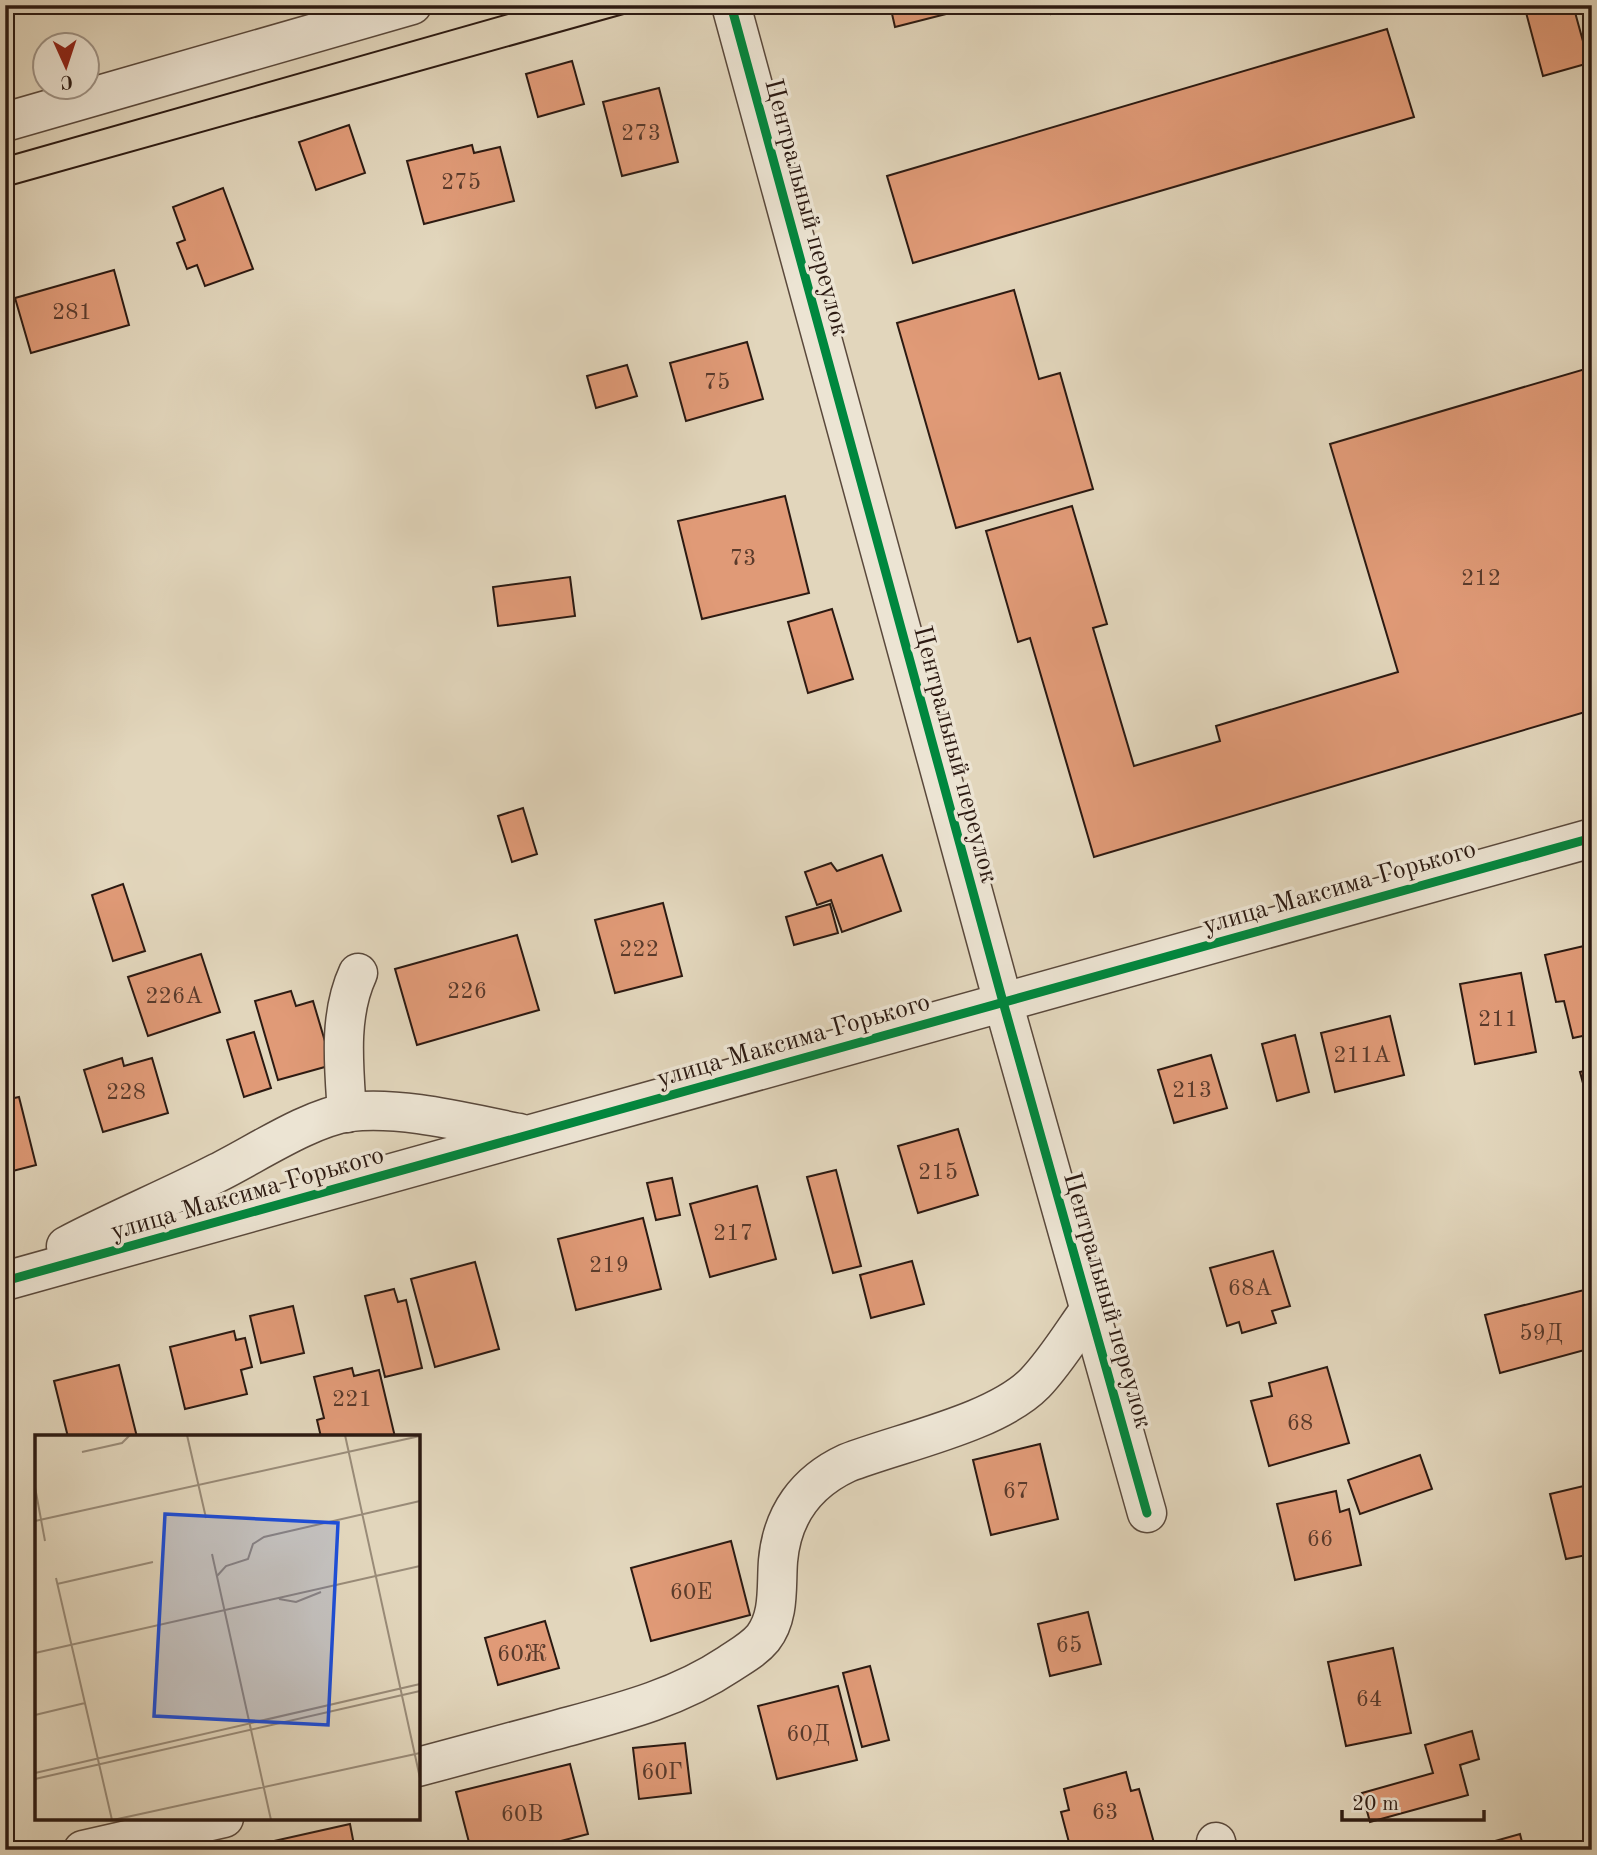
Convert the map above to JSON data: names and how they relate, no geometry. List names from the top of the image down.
{
  "streets": {
    "street": ["Центральный переулок", "улица Максима Горького"]
  },
  "crossings": [
    ["Центральный переулок", "улица Максима Горького"]
  ],
  "house_numbers": [
    "273",
    "275",
    "281",
    "75",
    "73",
    "212",
    "222",
    "226",
    "226А",
    "211",
    "211А",
    "213",
    "228",
    "215",
    "217",
    "219",
    "68А",
    "59Д",
    "221",
    "68",
    "67",
    "66",
    "60Е",
    "65",
    "60Ж",
    "64",
    "60Д",
    "60Г",
    "63",
    "60В"
  ],
  "scale_bar": "20 m",
  "north": "bottom"
}
